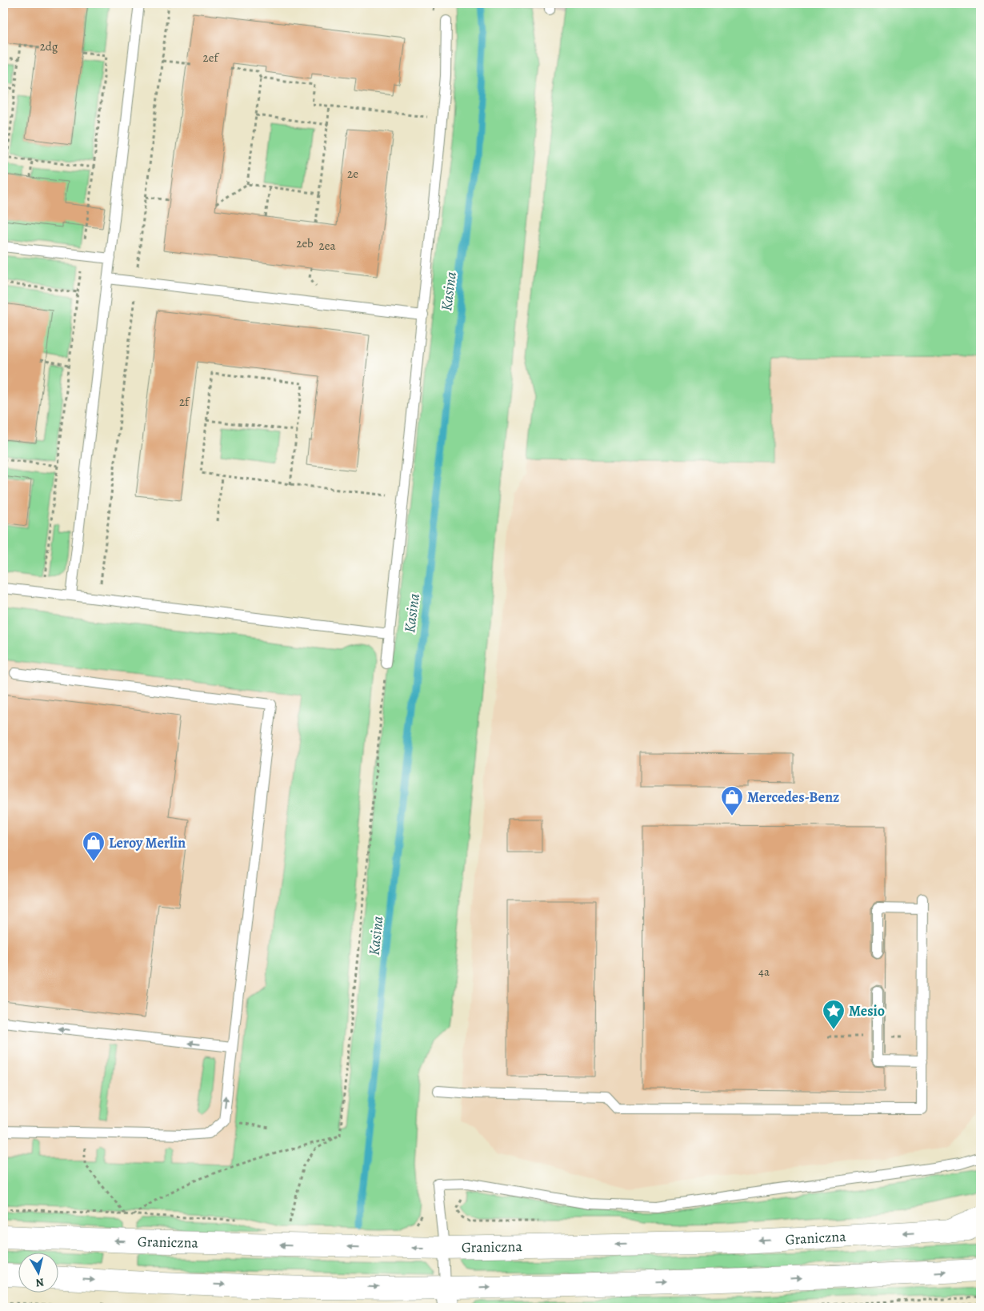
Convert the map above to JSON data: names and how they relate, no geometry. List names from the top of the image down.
{
  "streets": {
    "main road": ["Graniczna"]
  },
  "water": ["Kasina"],
  "places": {
    "shop": ["Mercedes-Benz", "Leroy Merlin"],
    "place": ["Mesio"]
  },
  "house_numbers": [
    "2dg",
    "2ef",
    "2e",
    "2eb",
    "2ea",
    "2f",
    "4a"
  ],
  "north": "bottom"
}
